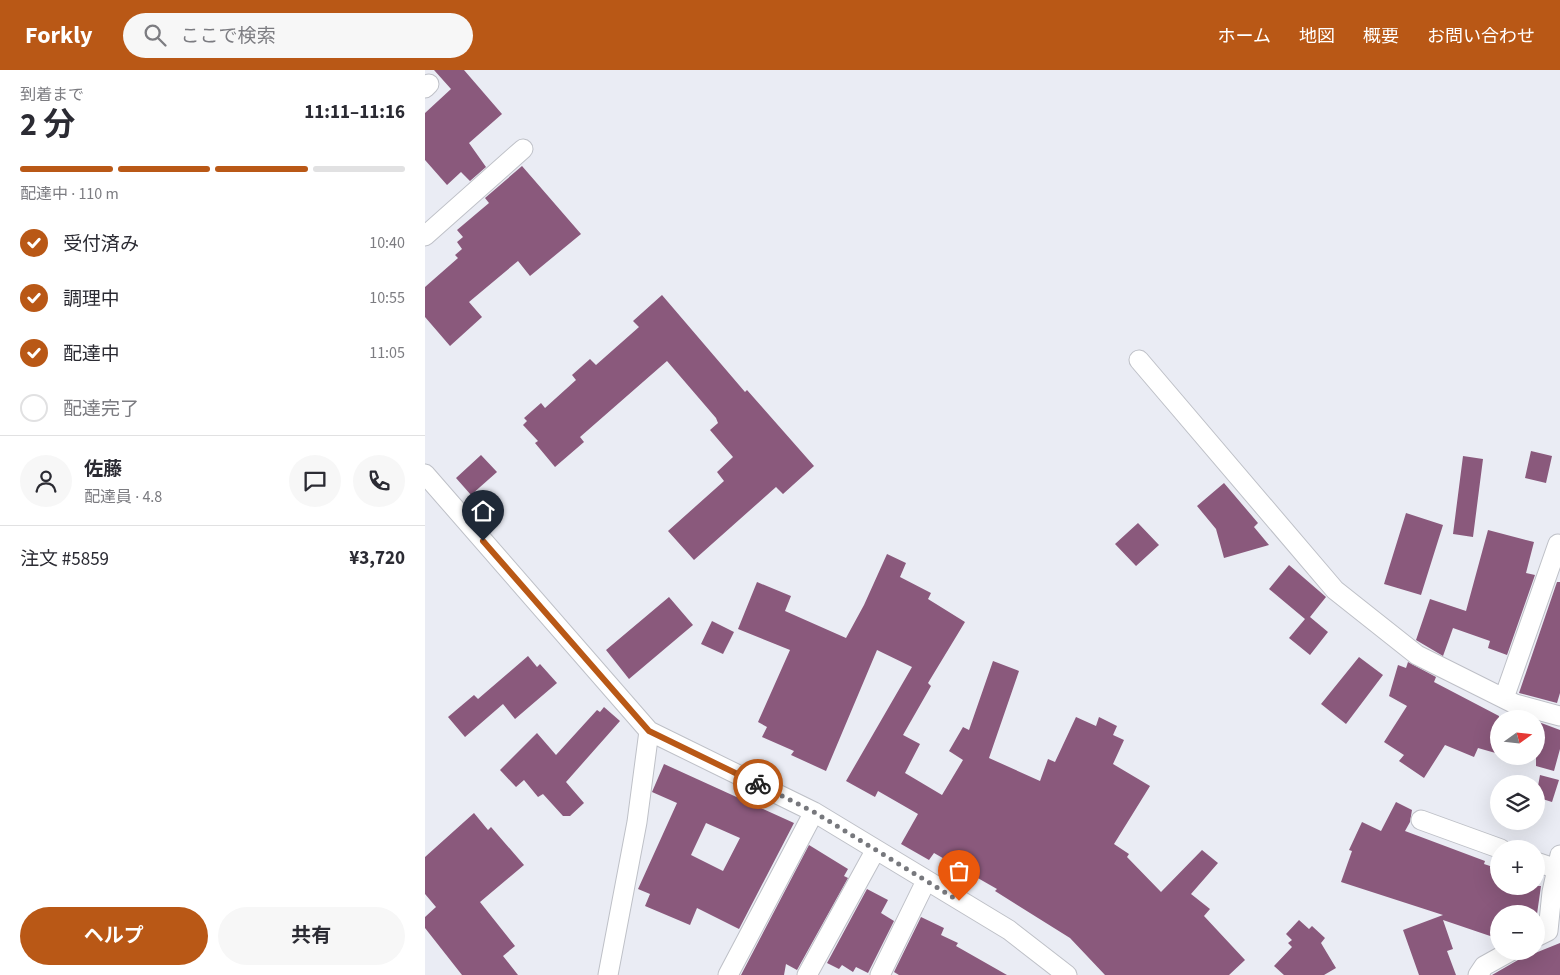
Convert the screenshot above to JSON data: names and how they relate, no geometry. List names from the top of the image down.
{
  "north": "right",
  "page": {
    "header": "Forkly",
    "search": "ここで検索",
    "nav": [
      "ホーム",
      "地図",
      "概要",
      "お問い合わせ"
    ],
    "heading": ["2 分", "到着まで", "11:11–11:16"],
    "panel": [
      "佐藤",
      "配達員 · 4.8",
      "注文 #5859",
      "¥3,720"
    ],
    "bar": "配達中 · 110 m",
    "list": [
      ["受付済み", "10:40"],
      ["調理中", "10:55"],
      ["配達中", "11:05"],
      "配達完了"
    ],
    "map_buttons": ["+", "−"],
    "buttons": ["ヘルプ", "共有"]
  }
}
